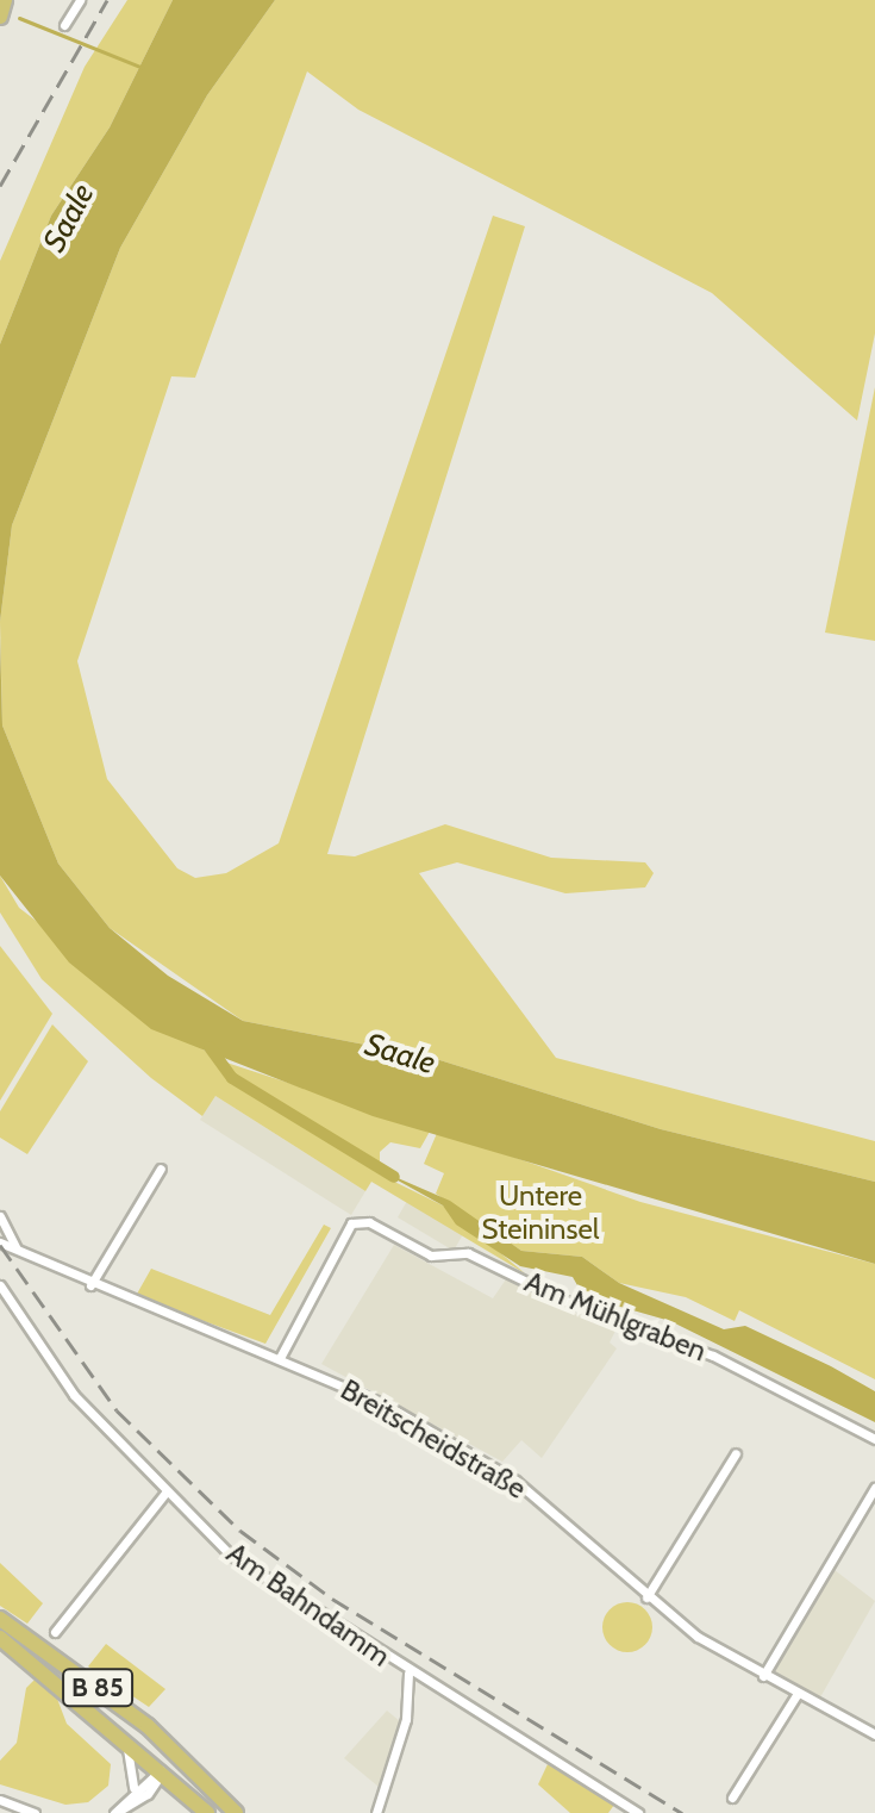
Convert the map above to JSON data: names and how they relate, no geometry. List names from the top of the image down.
{
  "streets": {
    "main road": ["B 85"],
    "street": ["Am Mühlgraben", "Breitscheidstraße", "Am Bahndamm"]
  },
  "crossings": [
    ["Am Mühlgraben", "Breitscheidstraße"]
  ],
  "water": ["Saale"],
  "parks": ["Untere Steininsel"]
}
